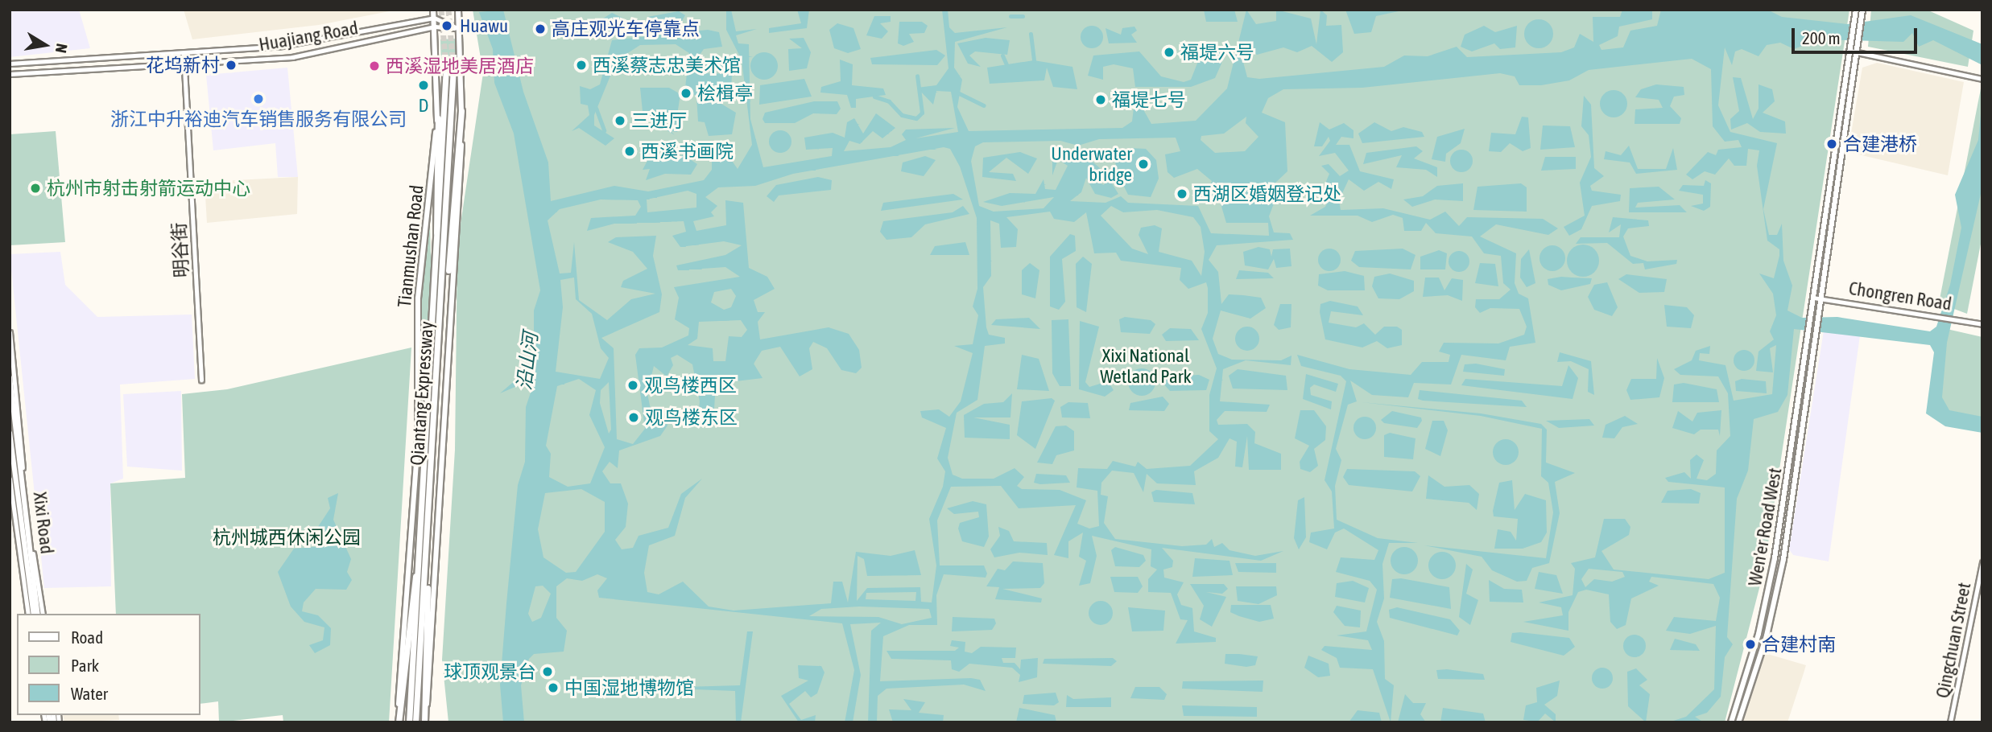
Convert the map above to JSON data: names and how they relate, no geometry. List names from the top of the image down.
{
  "streets": {
    "highway": ["Qiantang Expressway"],
    "main road": ["Tianmushan Road", "Xixi Road", "Wen'er Road West"],
    "street": [
      "Huajiang Road",
      "明谷街",
      "Chongren Road",
      "Qingchuan Street"
    ]
  },
  "crossings": [
    ["Huajiang Road", "Tianmushan Road"],
    ["Huajiang Road", "明谷街"],
    ["Chongren Road", "Wen'er Road West"]
  ],
  "water": ["沿山河"],
  "parks": ["Xixi National Wetland Park", "杭州城西休闲公园"],
  "places": [
    "Huawu",
    "高庄观光车停靠点",
    "福堤六号",
    "花坞新村",
    "西溪蔡志忠美术馆",
    "西溪湿地美居酒店",
    "D",
    "桧楫亭",
    "浙江中升裕迪汽车销售服务有限公司",
    "福堤七号",
    "三进厅",
    "合建港桥",
    "西溪书画院",
    "Underwater bridge",
    "杭州市射击射箭运动中心",
    "西湖区婚姻登记处",
    "观鸟楼西区",
    "观鸟楼东区",
    "合建村南",
    "球顶观景台",
    "中国湿地博物馆"
  ],
  "legend": ["Road", "Park", "Water"],
  "scale_bar": "200 m",
  "north": "right"
}
